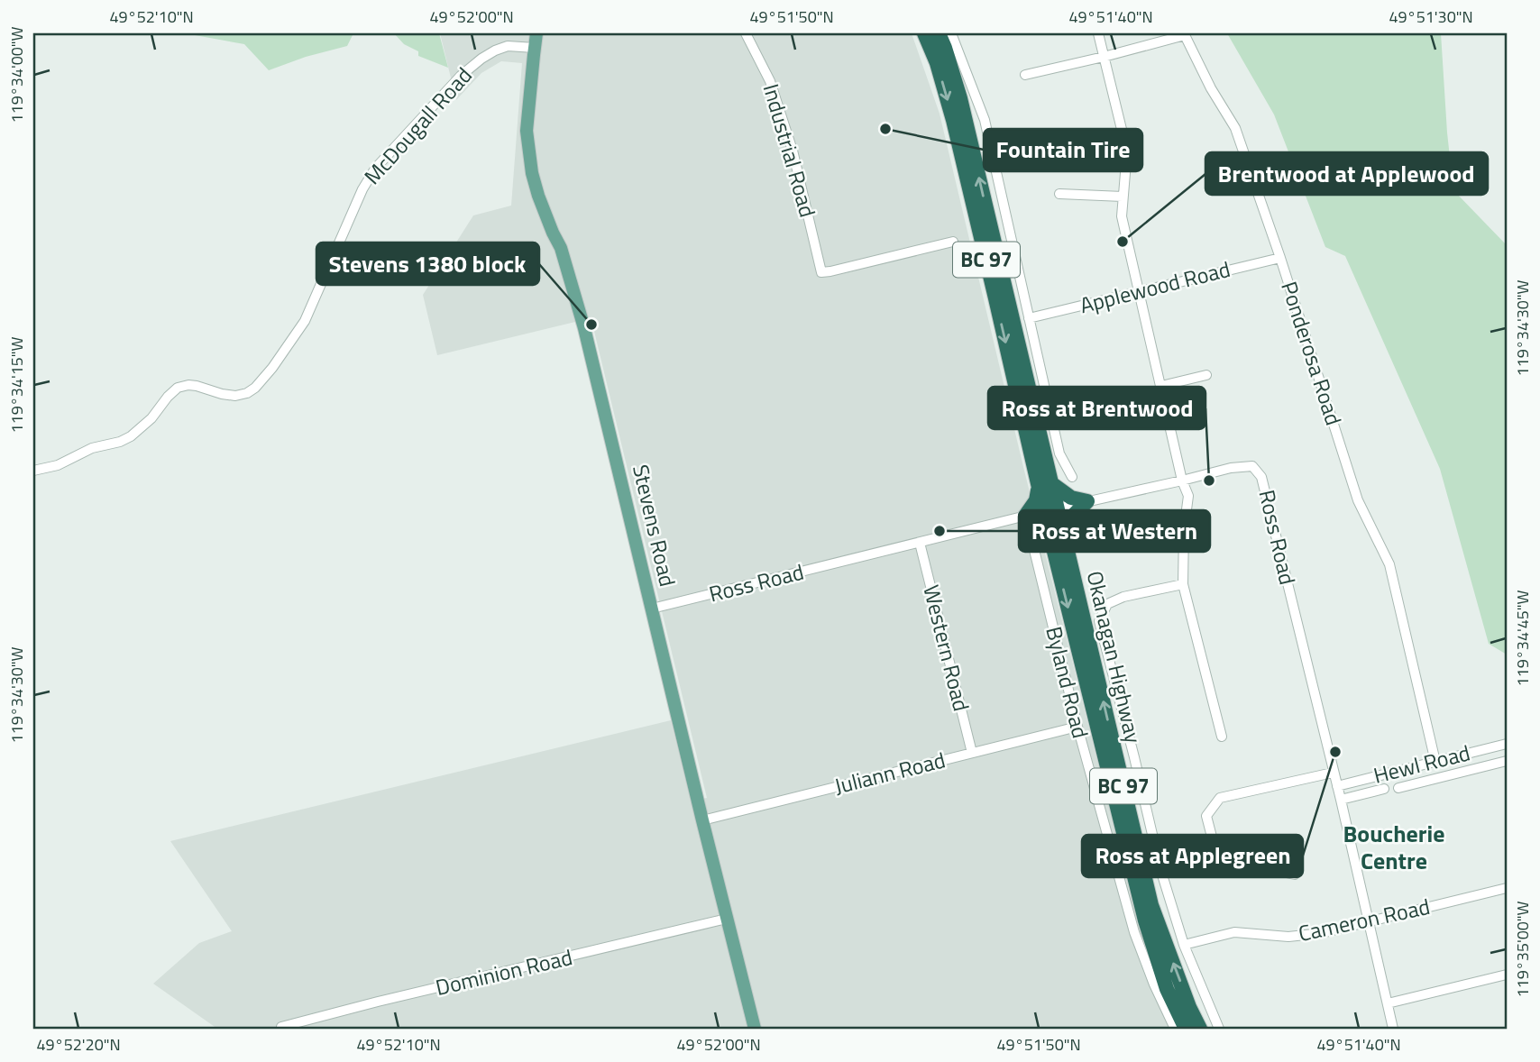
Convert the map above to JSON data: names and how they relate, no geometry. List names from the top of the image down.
{
  "streets": {
    "highway": ["BC 97", "Okanagan Highway"],
    "main road": ["Stevens Road"],
    "street": [
      "McDougall Road",
      "Industrial Road",
      "Applewood Road",
      "Ponderosa Road",
      "Ross Road",
      "Western Road",
      "Byland Road",
      "Hewl Road",
      "Juliann Road",
      "Cameron Road",
      "Dominion Road"
    ]
  },
  "crossings": [
    ["McDougall Road", "Stevens Road"],
    ["Applewood Road", "Ponderosa Road"],
    ["Ponderosa Road", "Hewl Road"],
    ["Stevens Road", "Ross Road"],
    ["Stevens Road", "Juliann Road"],
    ["Stevens Road", "Dominion Road"],
    ["Ross Road", "Western Road"],
    ["Ross Road", "Okanagan Highway"],
    ["Ross Road", "Hewl Road"],
    ["Ross Road", "Cameron Road"],
    ["Western Road", "Juliann Road"],
    ["Byland Road", "Juliann Road"]
  ],
  "districts": ["Boucherie Centre"],
  "places": [
    "Fountain Tire",
    "Brentwood at Applewood",
    "Stevens 1380 block",
    "Ross at Brentwood",
    "Ross at Western",
    "Ross at Applegreen"
  ],
  "coordinates": [
    "49°52'10\"N",
    "49°52'00\"N",
    "49°51'50\"N",
    "49°51'40\"N",
    "49°51'30\"N",
    "119°34'00\"W",
    "119°34'30\"W",
    "119°34'15\"W",
    "119°34'45\"W",
    "119°35'00\"W",
    "49°52'20\"N"
  ]
}
